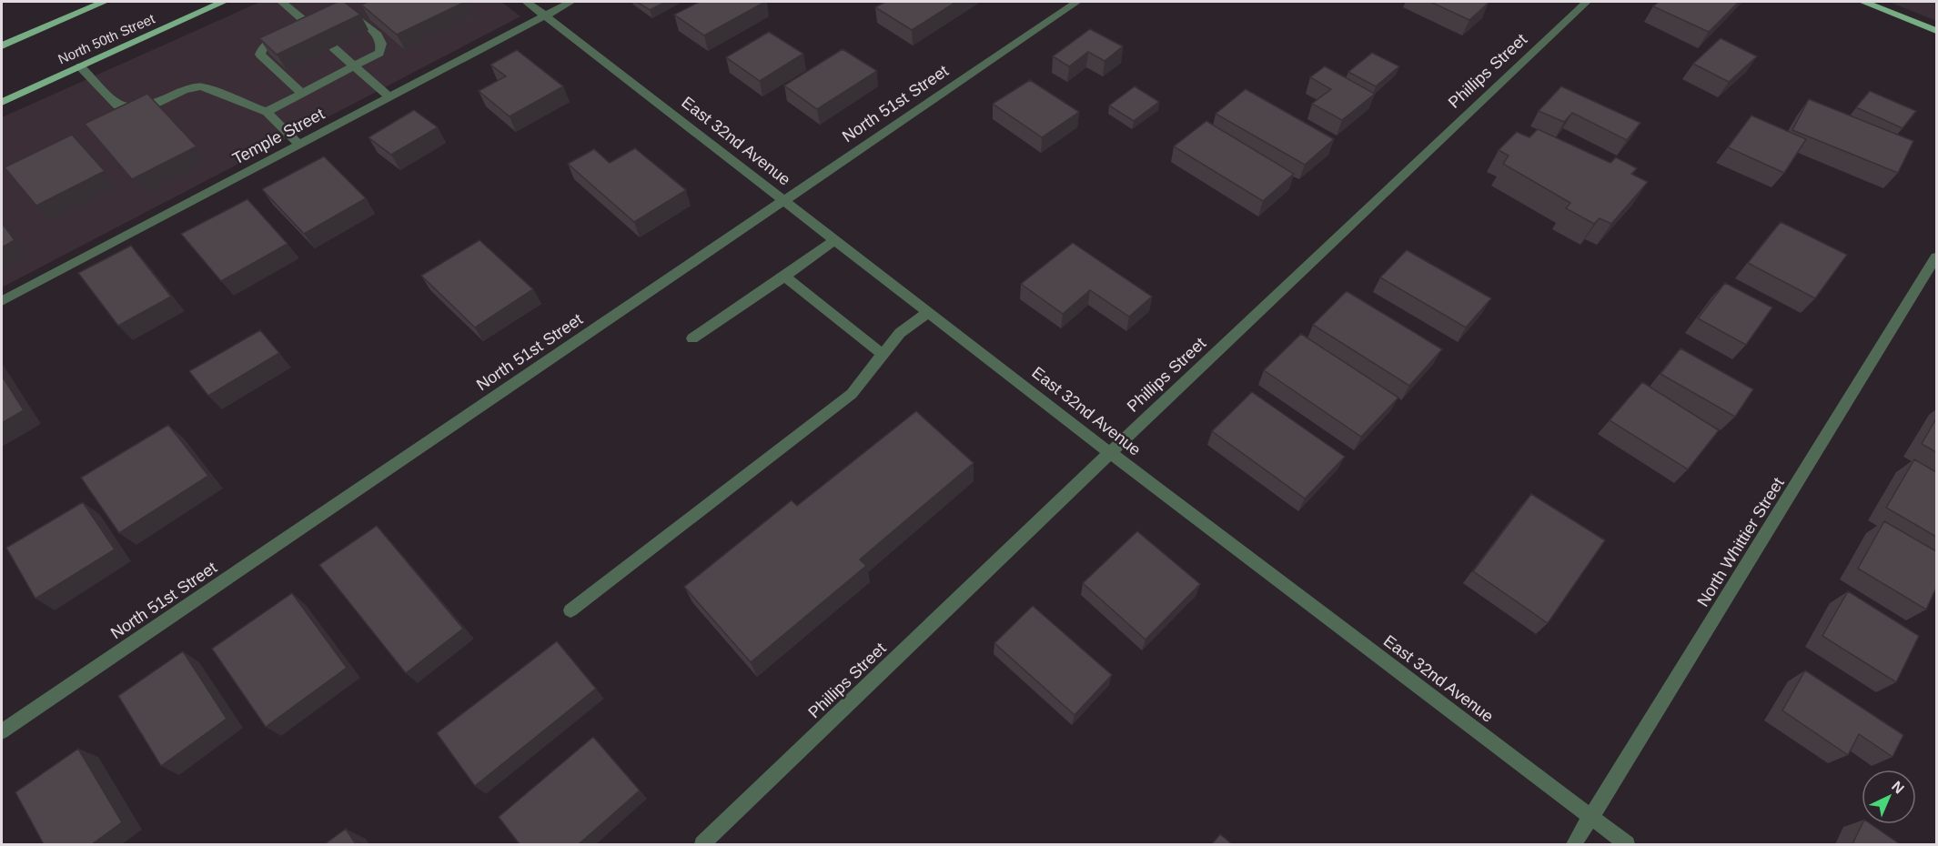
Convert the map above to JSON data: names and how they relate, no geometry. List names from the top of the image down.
{
  "streets": {
    "main road": ["North 50th Street"],
    "street": [
      "Phillips Street",
      "North 51st Street",
      "Temple Street",
      "East 32nd Avenue",
      "North Whittier Street"
    ]
  },
  "crossings": [
    ["Phillips Street", "East 32nd Avenue"],
    ["North 51st Street", "East 32nd Avenue"],
    ["Temple Street", "East 32nd Avenue"],
    ["East 32nd Avenue", "North Whittier Street"]
  ],
  "north": "top right"
}
